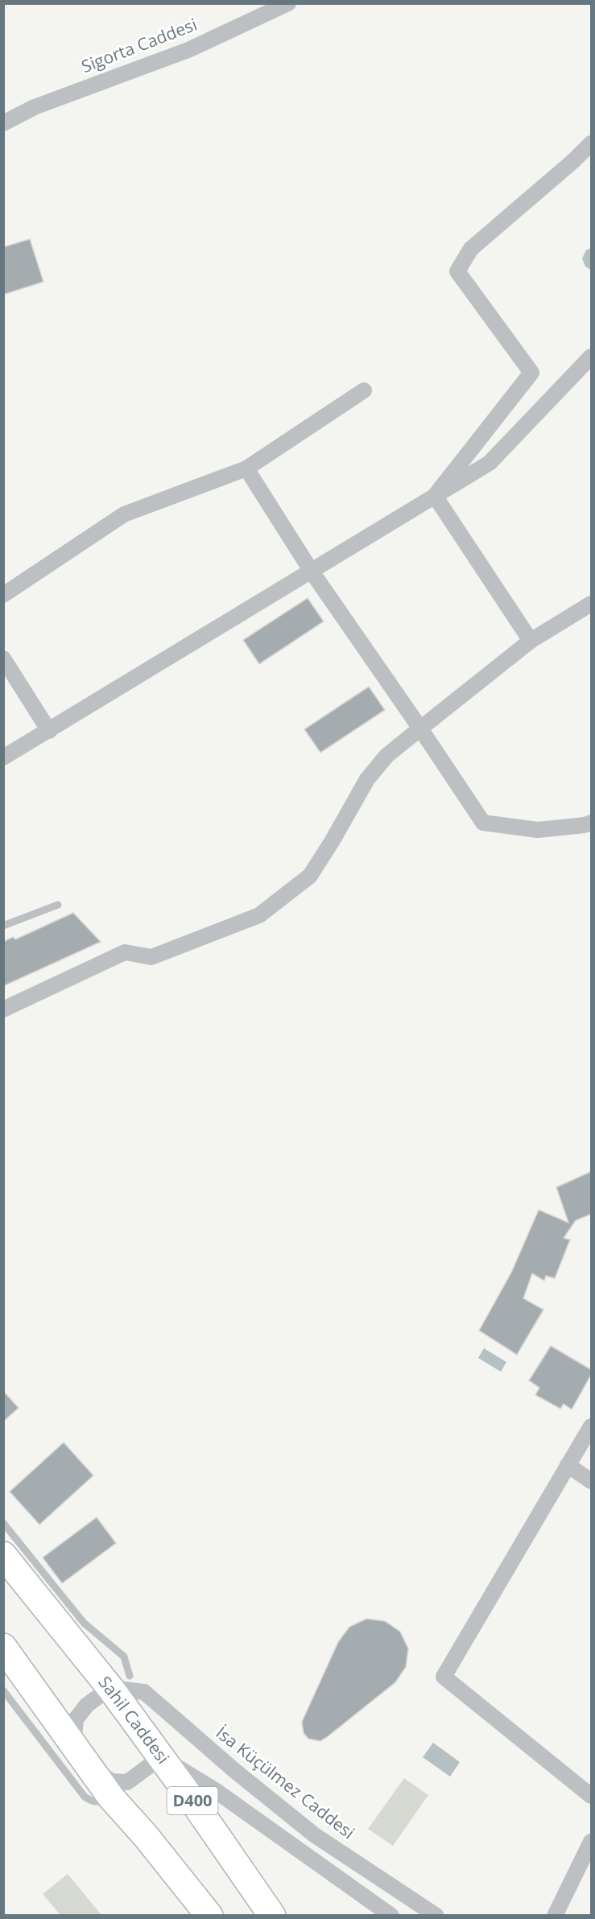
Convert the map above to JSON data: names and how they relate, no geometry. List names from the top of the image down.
{
  "streets": {
    "highway": ["Sahil Caddesi", "D400"],
    "street": ["Sigorta Caddesi", "İsa Küçülmez Caddesi"]
  },
  "crossings": [
    ["Sahil Caddesi", "İsa Küçülmez Caddesi"]
  ]
}
